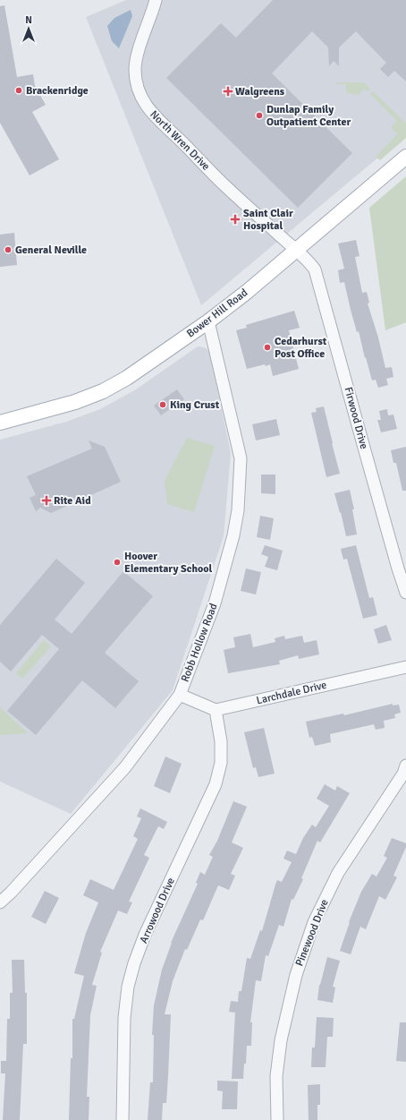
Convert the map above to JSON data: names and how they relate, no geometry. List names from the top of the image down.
{
  "streets": {
    "main road": ["Bower Hill Road"],
    "street": [
      "North Wren Drive",
      "Firwood Drive",
      "Robb Hollow Road",
      "Larchdale Drive",
      "Arrowood Drive",
      "Pinewood Drive"
    ]
  },
  "crossings": [
    ["North Wren Drive", "Bower Hill Road"],
    ["North Wren Drive", "Firwood Drive"],
    ["Bower Hill Road", "Firwood Drive"],
    ["Bower Hill Road", "Robb Hollow Road"],
    ["Larchdale Drive", "Arrowood Drive"]
  ],
  "places": {
    "other": [
      "Brackenridge",
      "Dunlap Family Outpatient Center",
      "General Neville",
      "Cedarhurst Post Office",
      "King Crust",
      "Hoover Elementary School"
    ],
    "health": ["Walgreens", "Saint Clair Hospital", "Rite Aid"]
  },
  "north": "top"
}
